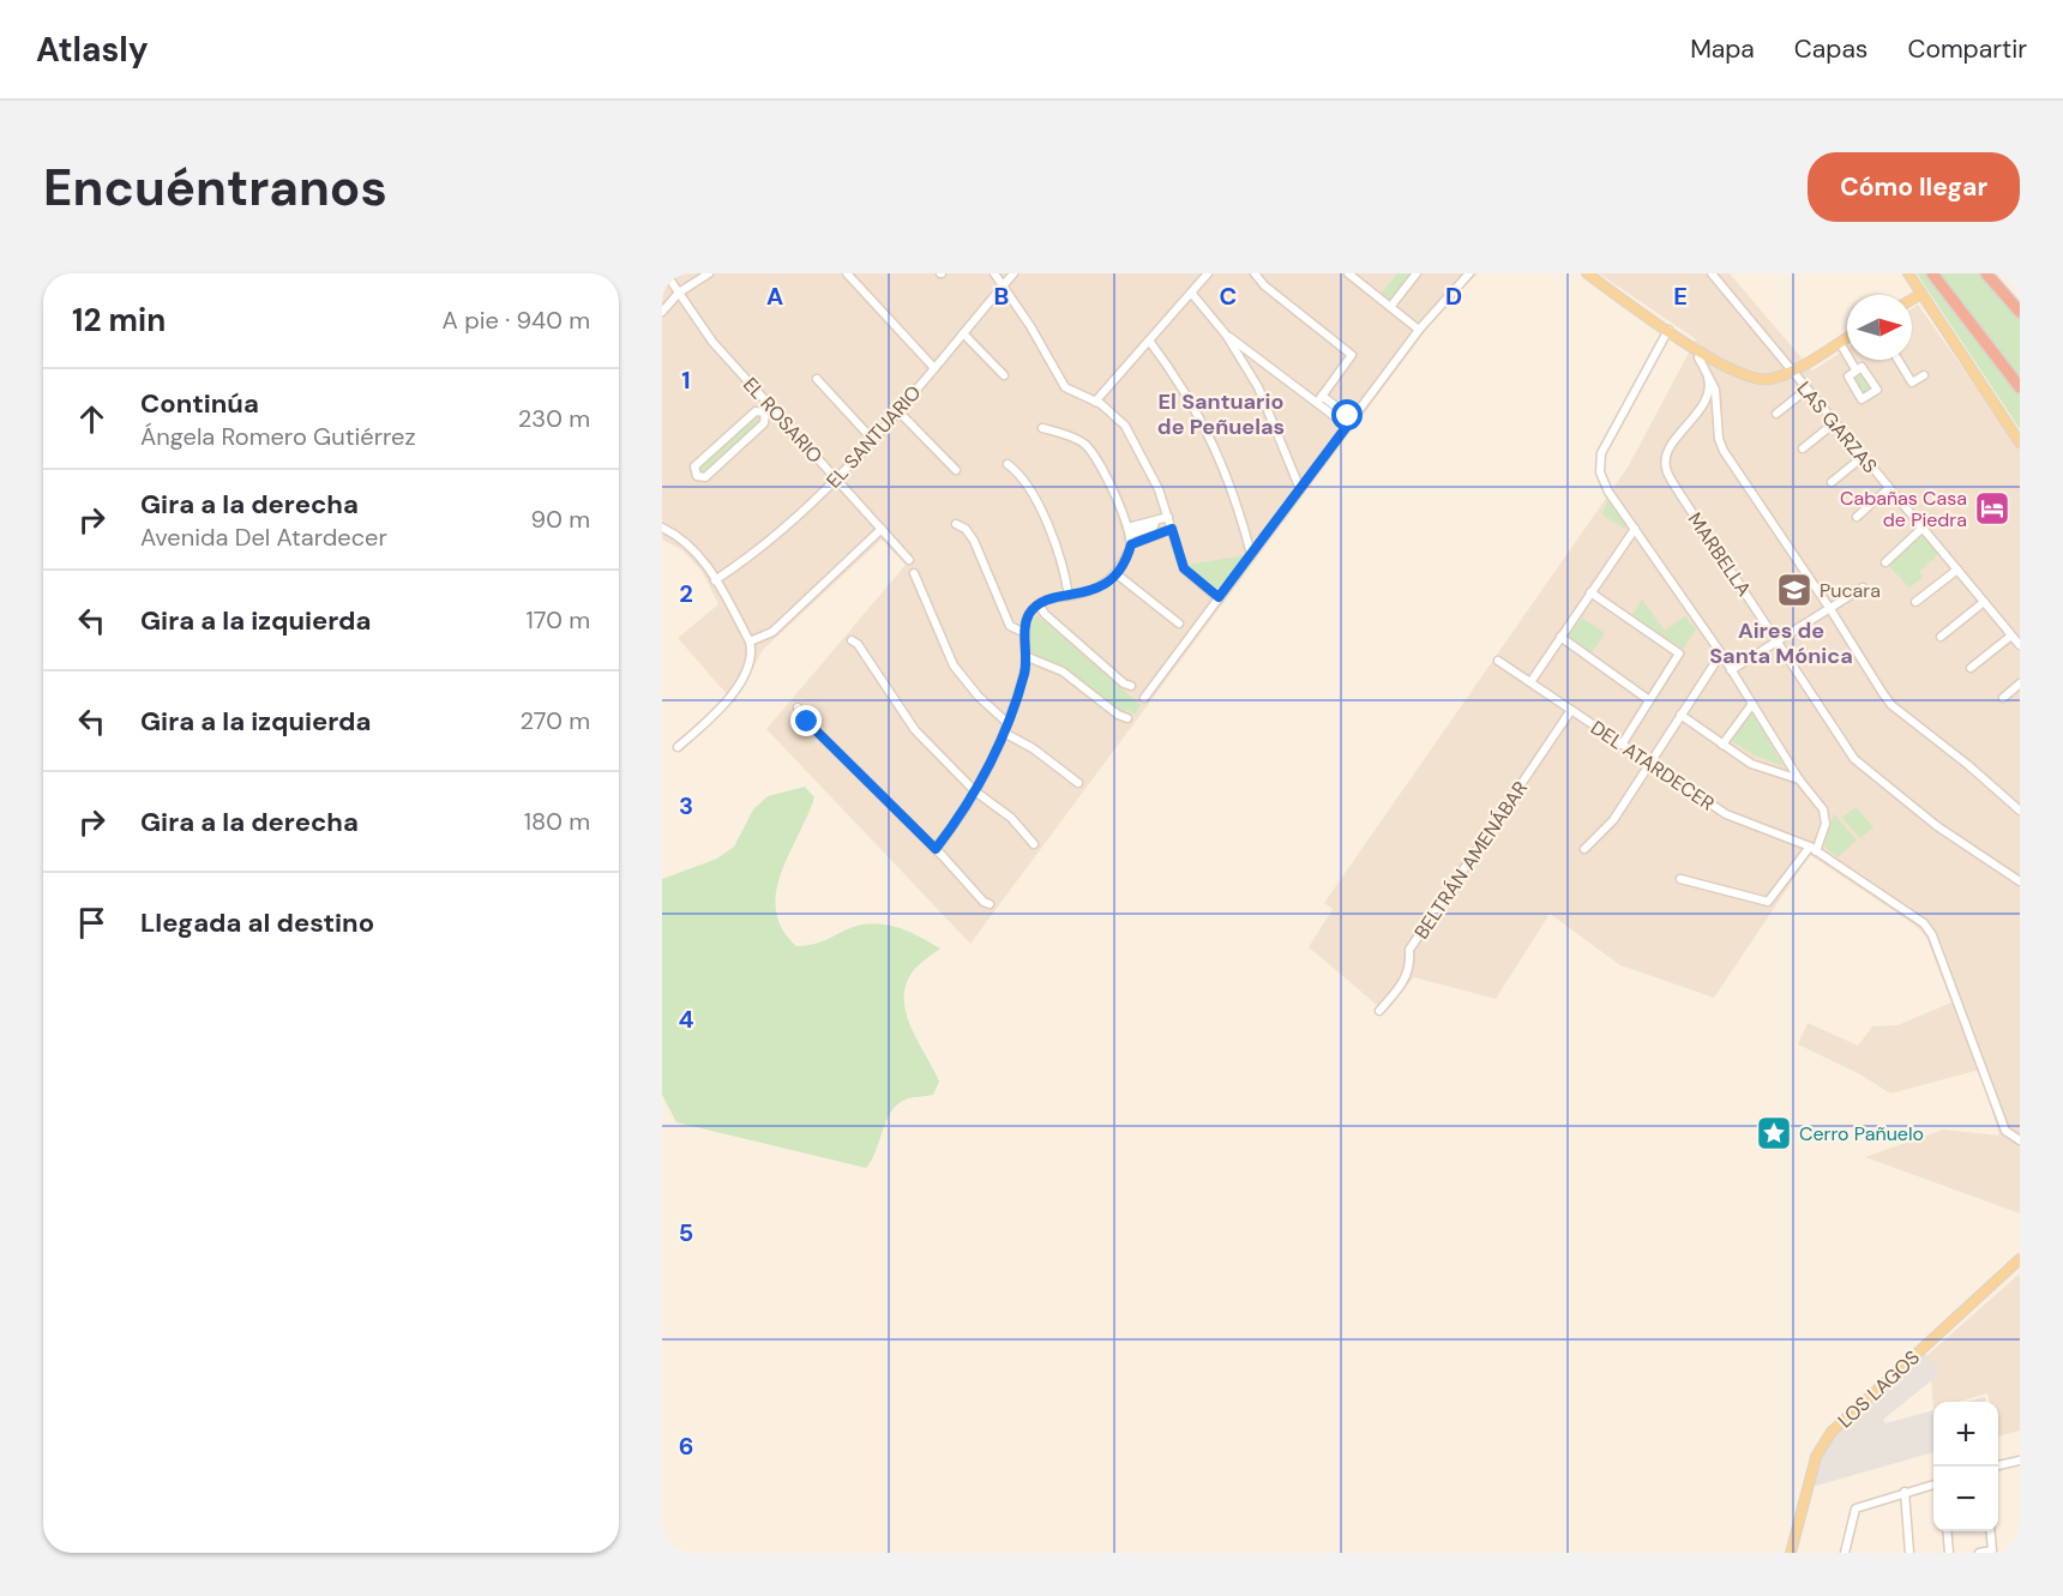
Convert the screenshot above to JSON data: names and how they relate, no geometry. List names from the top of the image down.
{
  "streets": {
    "main road": ["LOS LAGOS"],
    "street": [
      "EL ROSARIO",
      "LAS GARZAS",
      "EL SANTUARIO",
      "MARBELLA",
      "DEL ATARDECER",
      "BELTRÁN AMENÁBAR"
    ]
  },
  "crossings": [
    ["EL ROSARIO", "EL SANTUARIO"],
    ["DEL ATARDECER", "BELTRÁN AMENÁBAR"]
  ],
  "districts": ["El Santuario de Peñuelas", "Aires de Santa Mónica"],
  "places": {
    "hotel": ["Cabañas Casa de Piedra"],
    "school or university": ["Pucara"],
    "place": ["Cerro Pañuelo"]
  },
  "north": "right",
  "page": {
    "header": "Atlasly",
    "nav": ["Mapa", "Capas", "Compartir"],
    "buttons": "Cómo llegar",
    "title": "Encuéntranos",
    "heading": ["12 min", "A pie · 940 m"],
    "list": [
      ["Continúa", "Ángela Romero Gutiérrez", "230 m"],
      ["Gira a la derecha", "Avenida Del Atardecer", "90 m"],
      ["Gira a la izquierda", "170 m"],
      ["Gira a la izquierda", "270 m"],
      ["Gira a la derecha", "180 m"],
      "Llegada al destino"
    ],
    "map_buttons": ["+", "−"]
  },
  "grid": {
    "columns": [
      "A",
      "B",
      "C",
      "D",
      "E"
    ],
    "rows": [
      "1",
      "2",
      "3",
      "4",
      "5",
      "6"
    ]
  }
}
